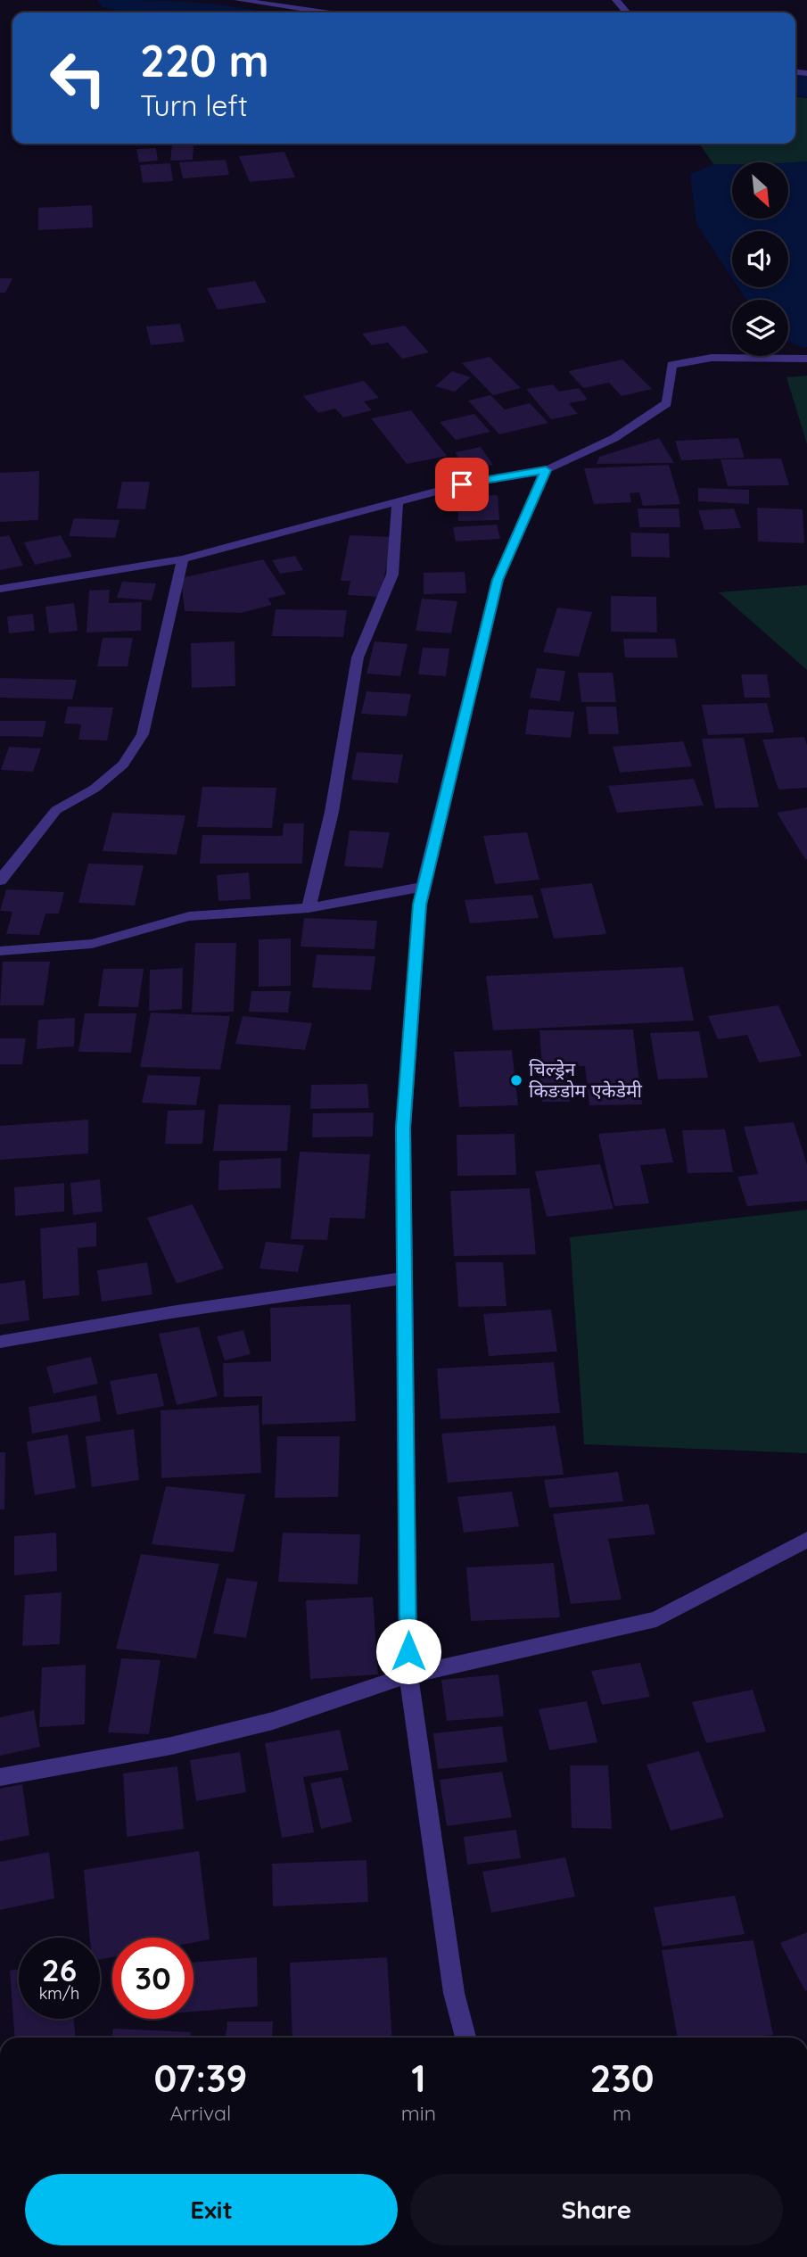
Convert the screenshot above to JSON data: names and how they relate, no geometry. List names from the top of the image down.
{
  "places": ["चिल्ड्रेन किङडोम एकेडेमी"],
  "north": "bottom right",
  "page": {
    "turn": ["220 m", "Turn left"],
    "speed": "26 km/h",
    "limit": "30",
    "eta": [
      "07:39",
      "Arrival",
      "1",
      "min",
      "230",
      "m"
    ],
    "buttons": ["Exit", "Share"]
  }
}
